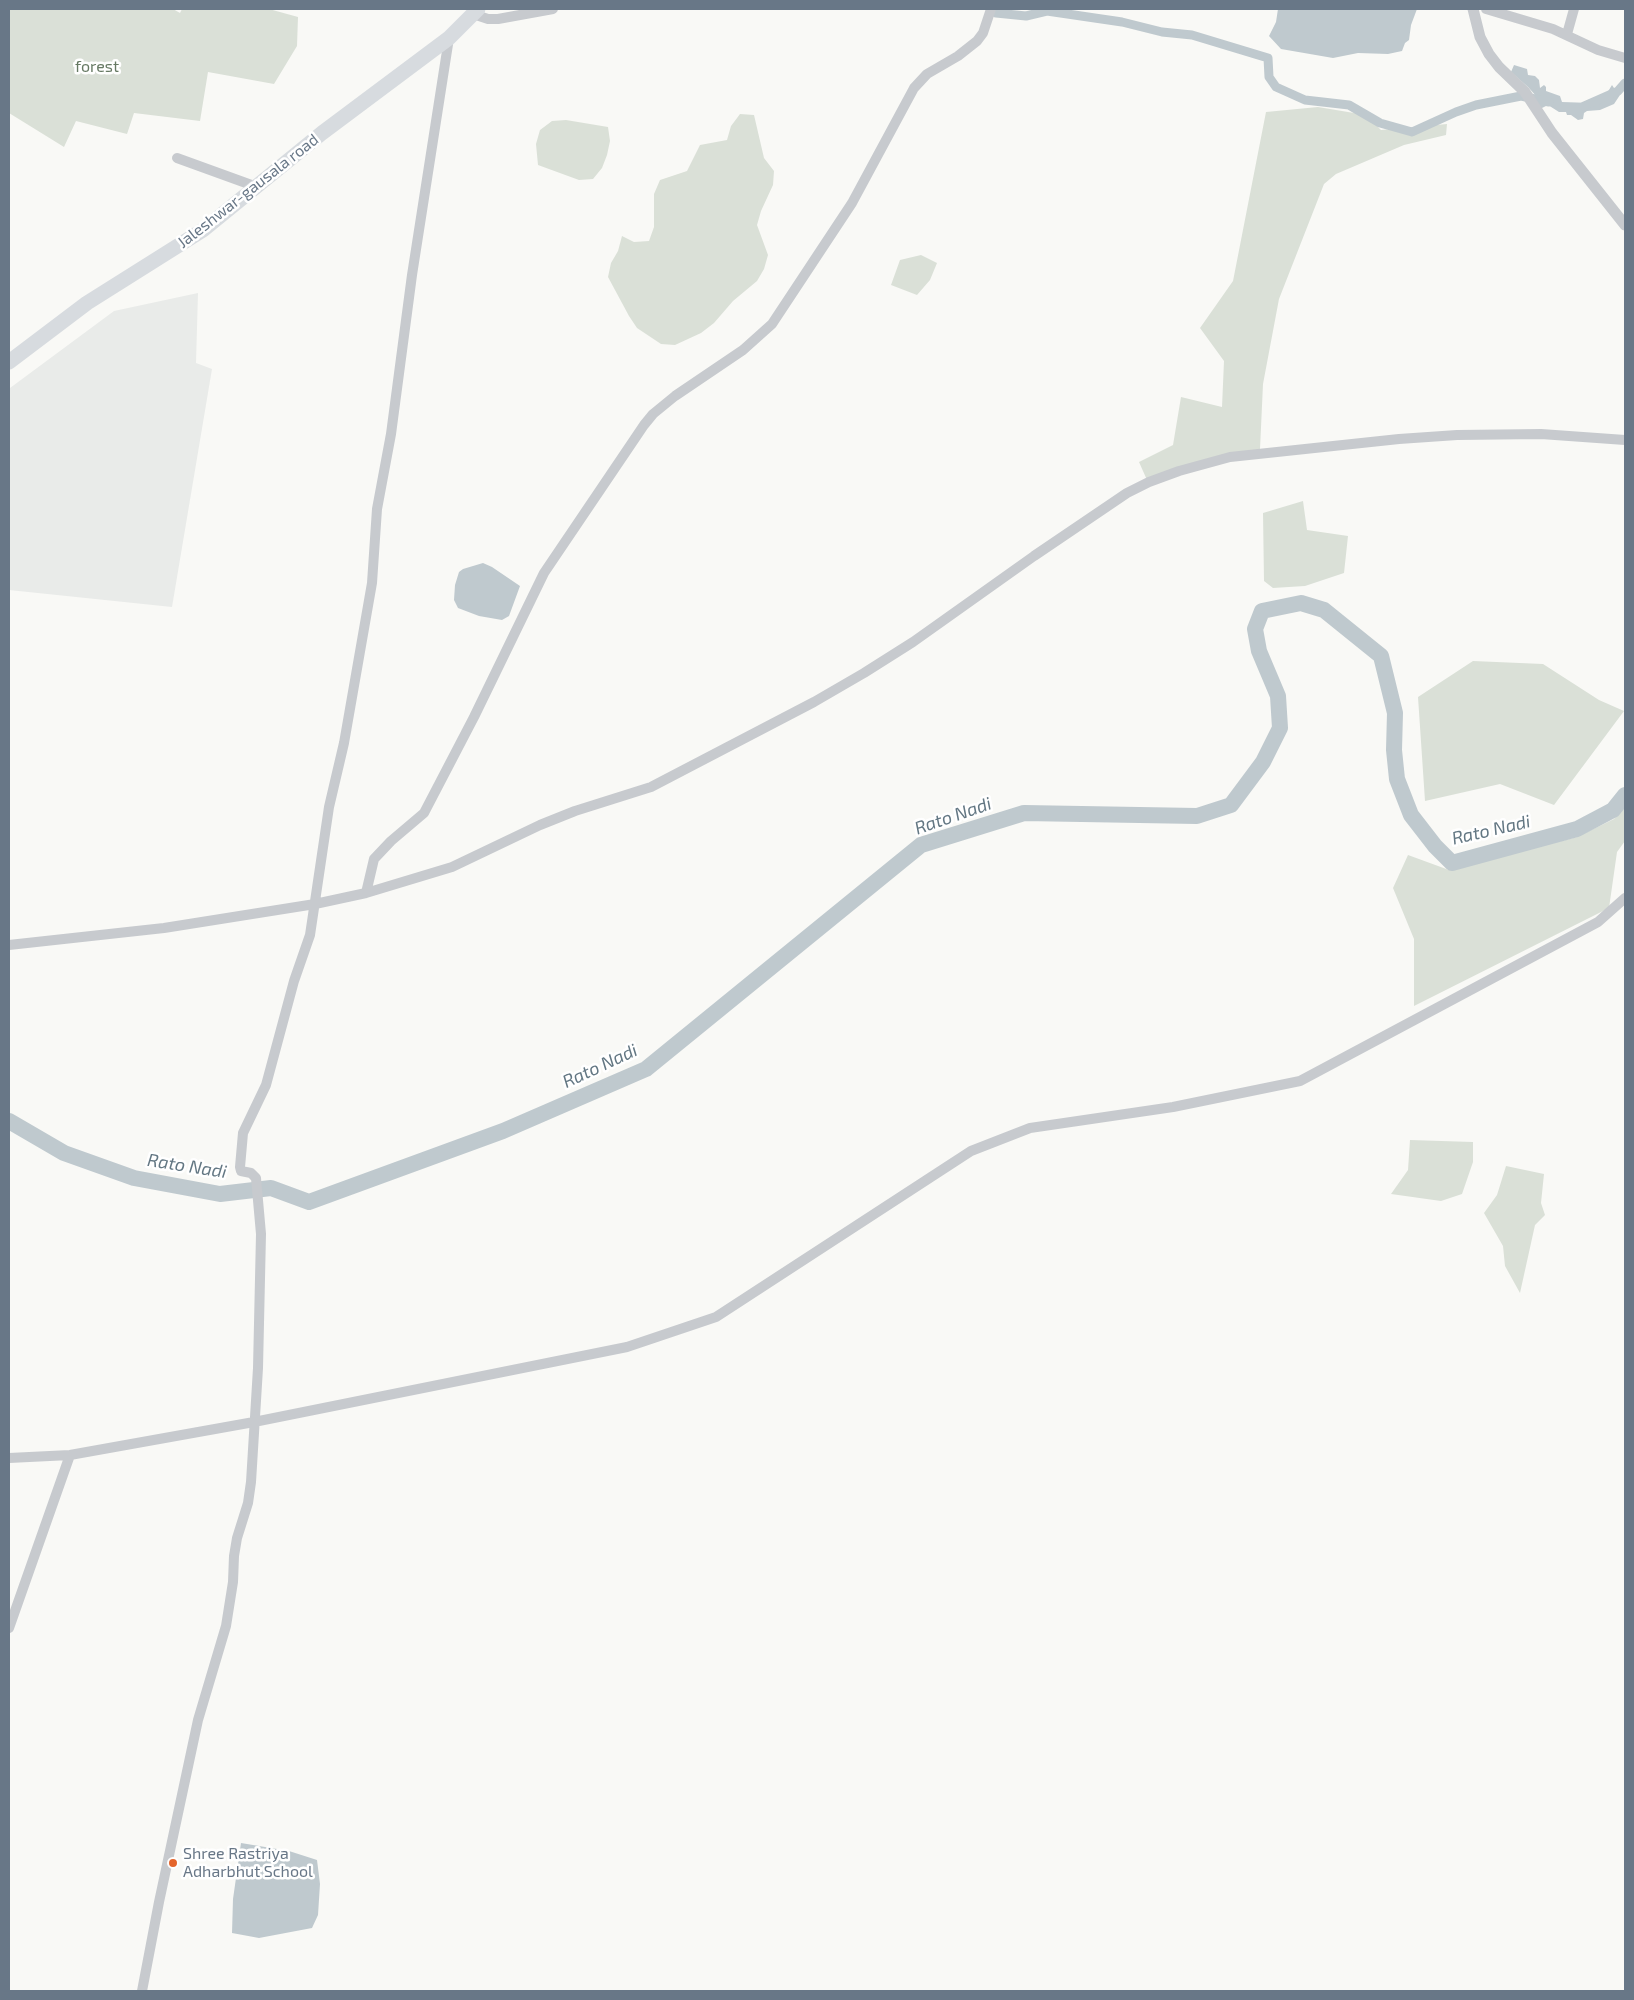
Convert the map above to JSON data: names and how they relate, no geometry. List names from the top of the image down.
{
  "streets": {
    "main road": ["Jaleshwar-gausala road"]
  },
  "water": ["Rato Nadi"],
  "parks": ["forest"],
  "places": ["Shree Rastriya Adharbhut School"]
}
